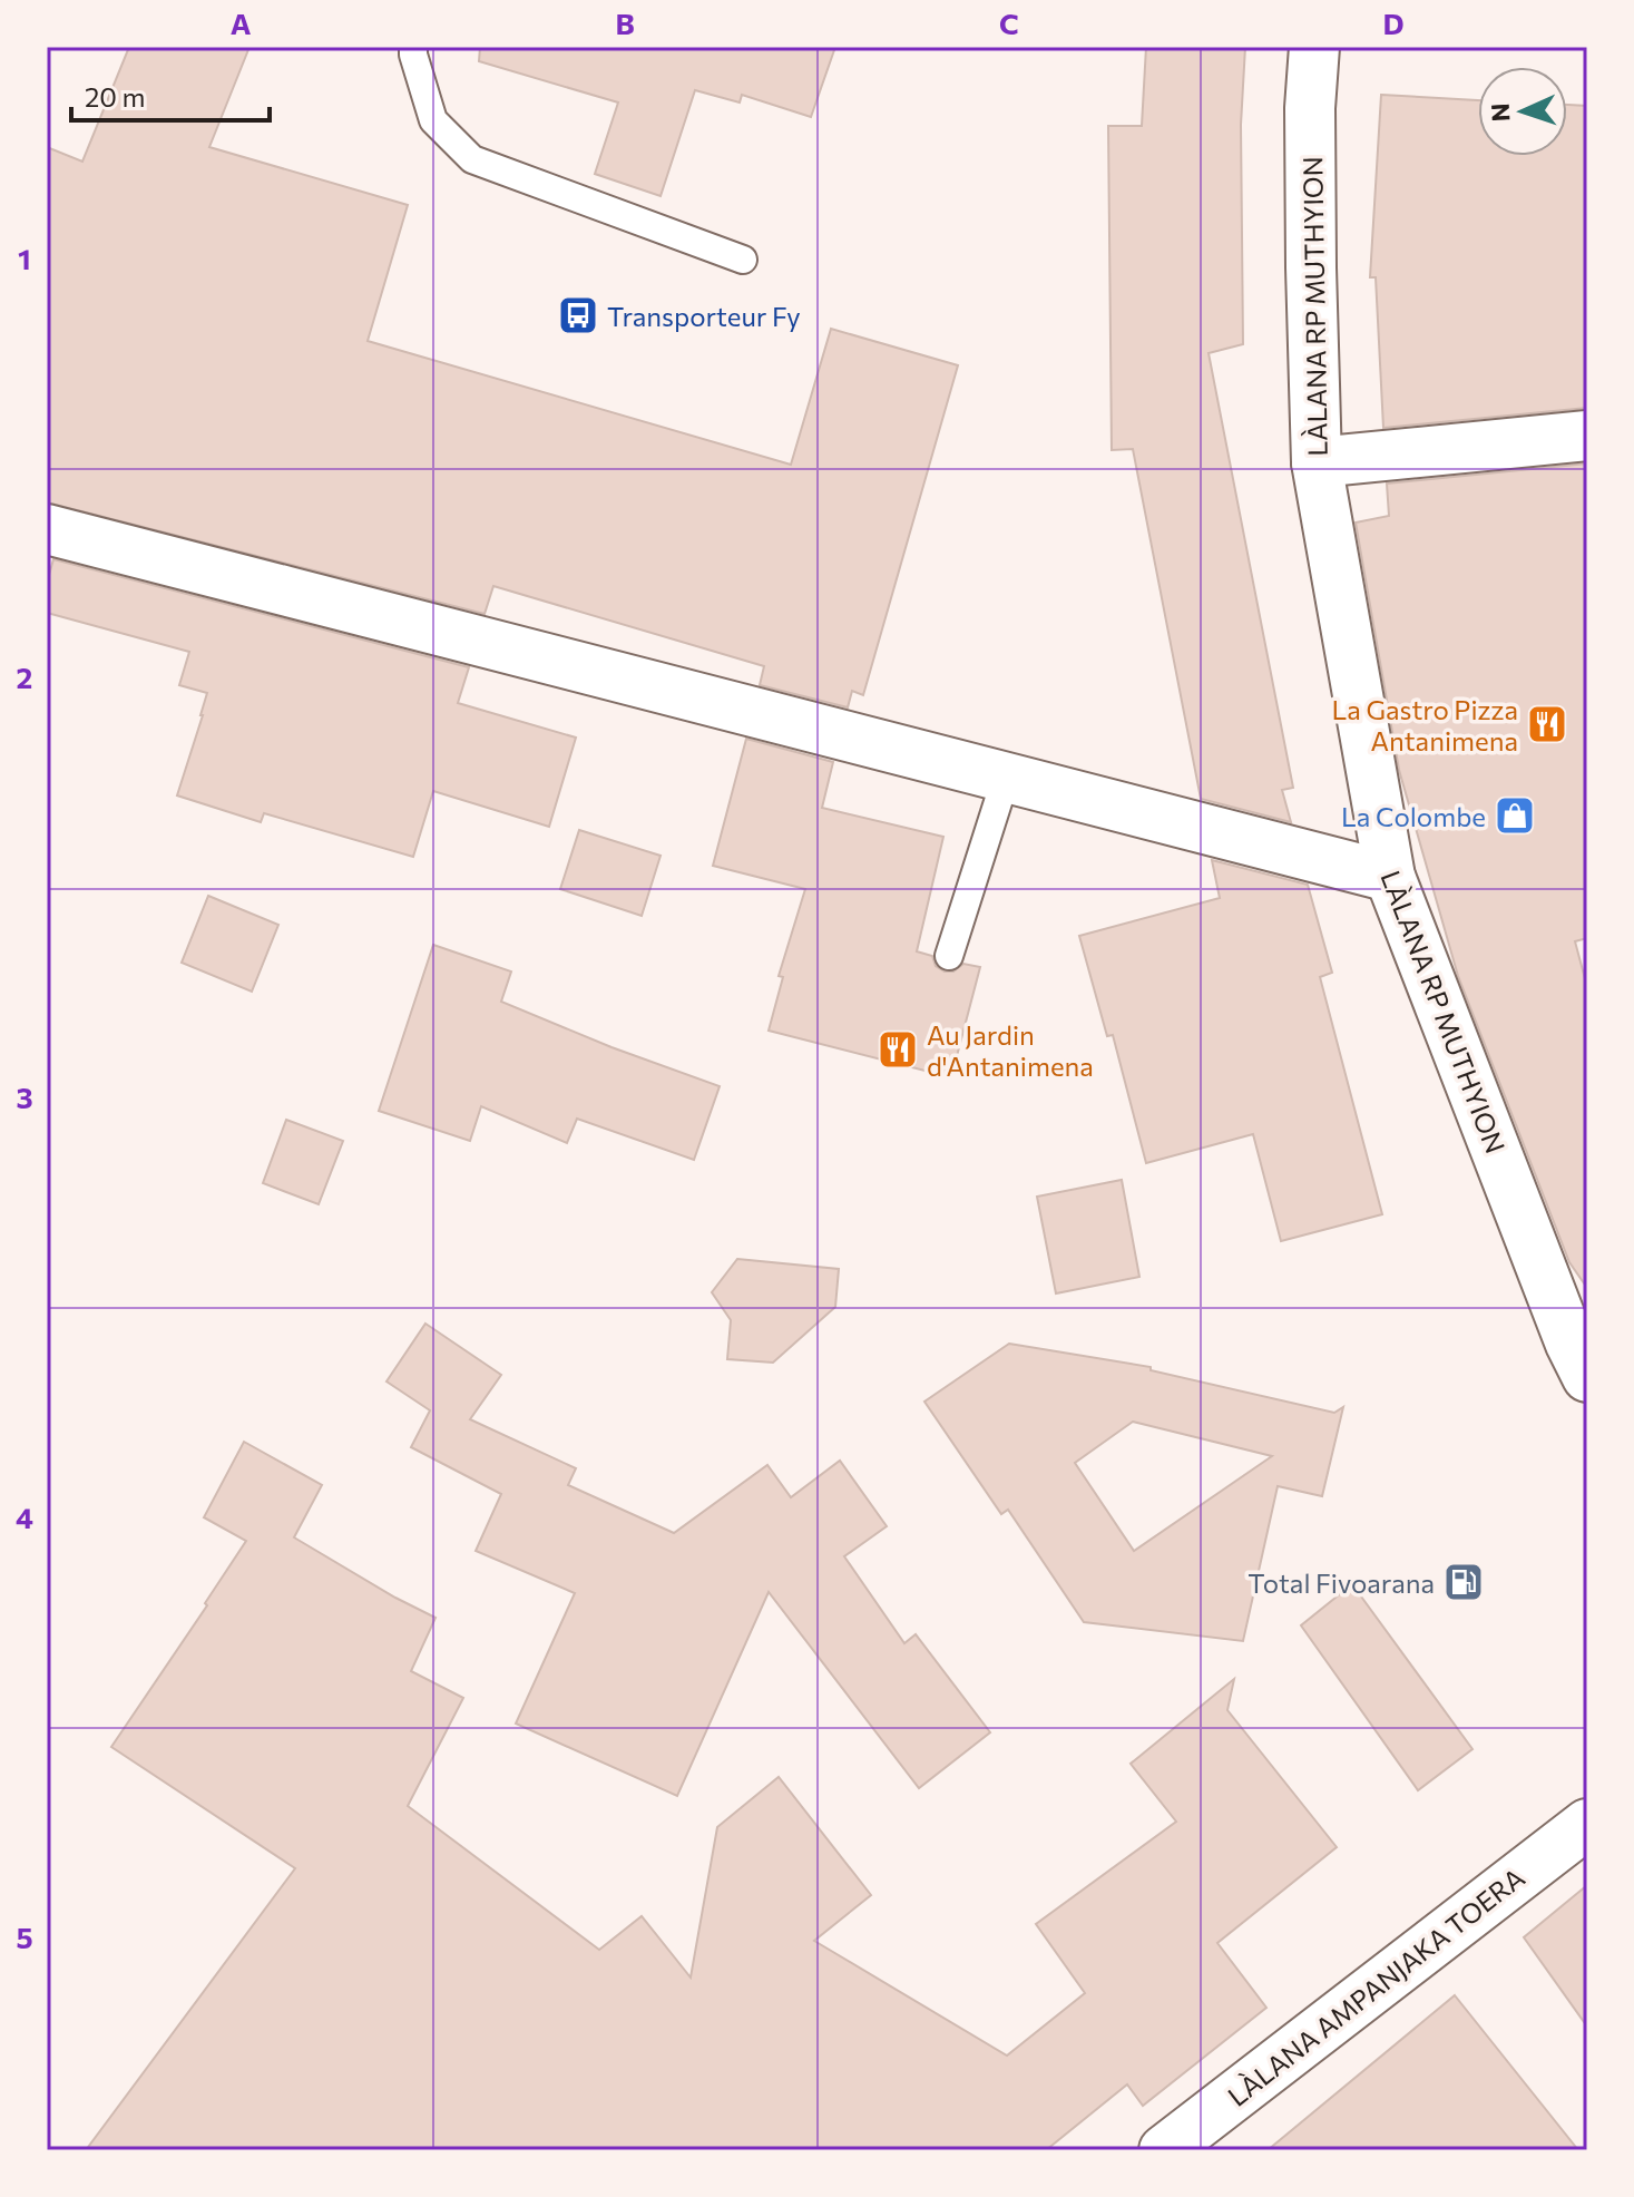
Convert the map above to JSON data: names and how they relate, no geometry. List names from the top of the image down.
{
  "streets": {
    "street": ["LÀLANA RP MUTHYION", "LÀLANA AMPANJAKA TOERA"]
  },
  "places": {
    "bus stop": ["Transporteur Fy"],
    "restaurant": ["La Gastro Pizza Antanimena", "Au Jardin d'Antanimena"],
    "shop": ["La Colombe"],
    "fuel station": ["Total Fivoarana"]
  },
  "scale_bar": "20 m",
  "north": "left",
  "grid": {
    "columns": [
      "A",
      "B",
      "C",
      "D"
    ],
    "rows": [
      "1",
      "2",
      "3",
      "4",
      "5"
    ]
  }
}
